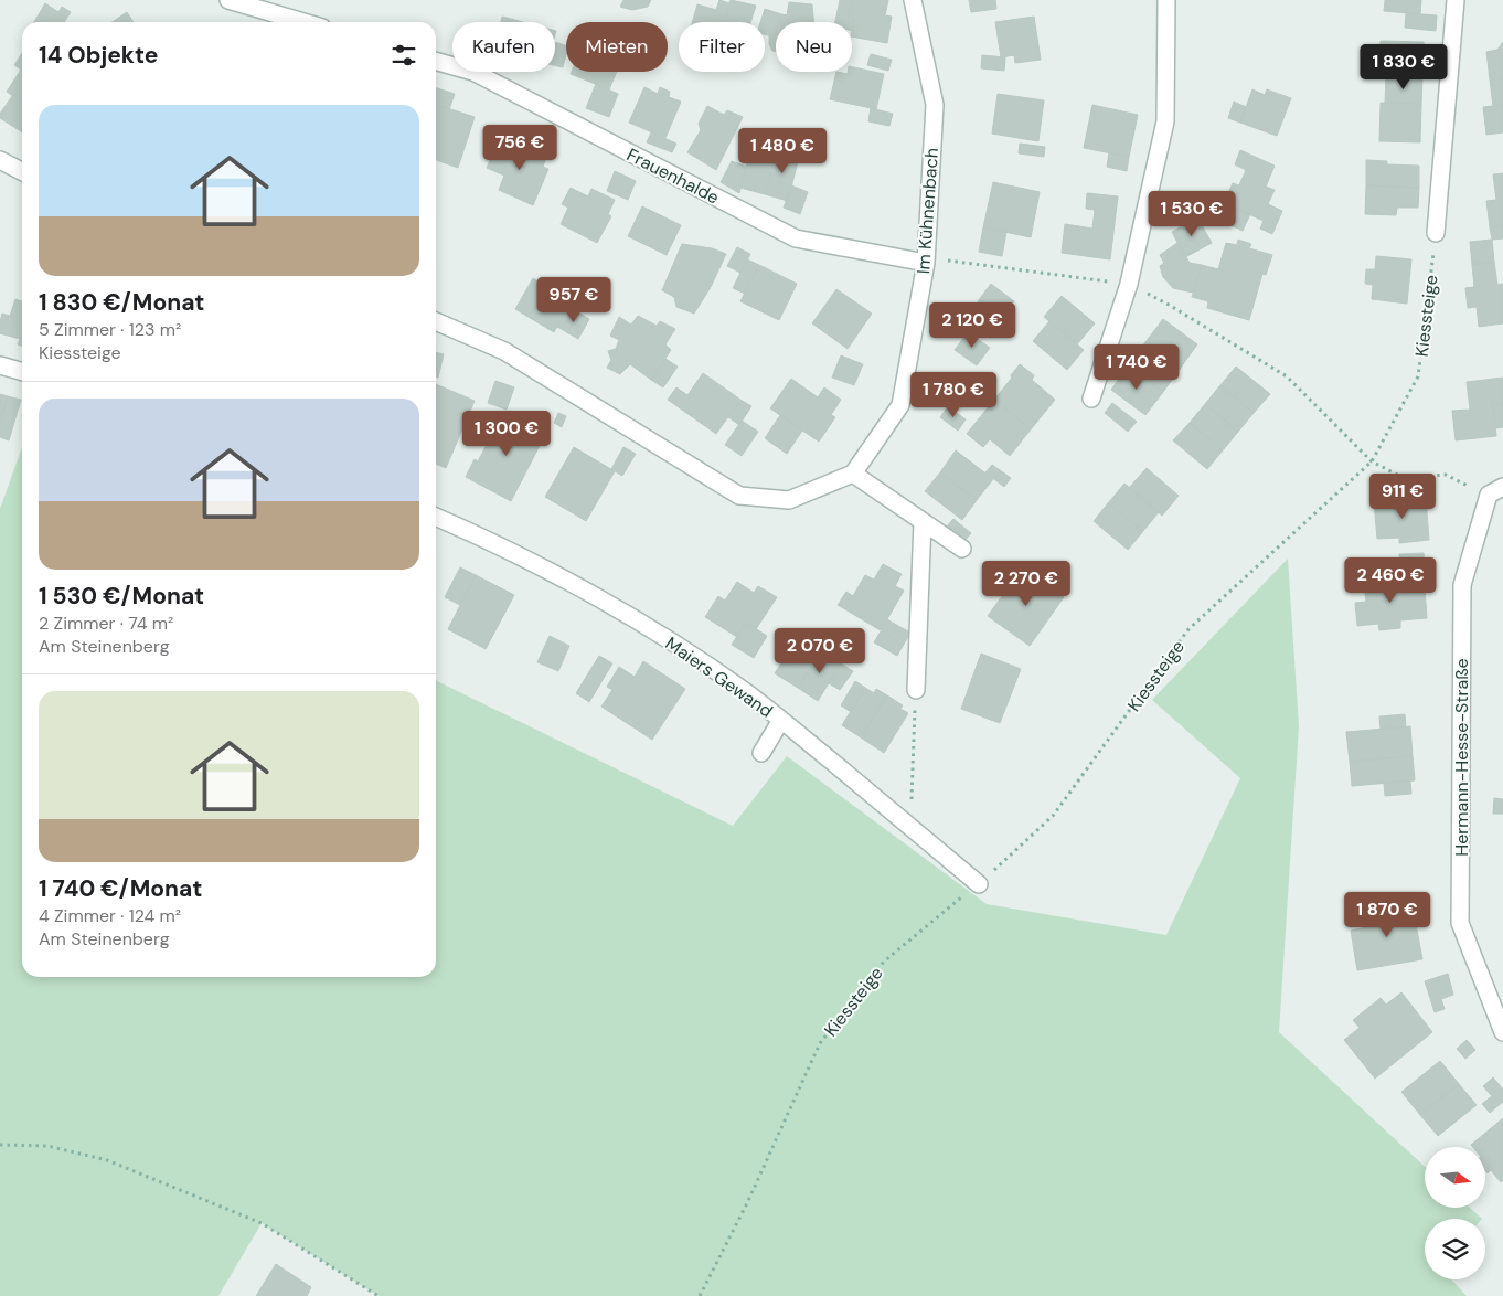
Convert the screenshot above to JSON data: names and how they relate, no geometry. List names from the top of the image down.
{
  "streets": {
    "street": [
      "Frauenhalde",
      "Im Kühnenbach",
      "Maiers Gewand",
      "Hermann-Hesse-Straße"
    ],
    "path": ["Kiessteige"]
  },
  "crossings": [
    ["Frauenhalde", "Im Kühnenbach"],
    ["Kiessteige", "Maiers Gewand"]
  ],
  "north": "right",
  "page": {
    "chip": [
      "Kaufen",
      "Mieten",
      "Filter",
      "Neu"
    ],
    "heading": "14 Objekte",
    "price": [
      "1 830 €",
      "756 €",
      "1 480 €",
      "1 530 €",
      "957 €",
      "2 120 €",
      "1 740 €",
      "1 780 €",
      "1 300 €",
      "911 €",
      "2 460 €",
      "2 270 €",
      "2 070 €",
      "1 870 €"
    ],
    "list": [
      {
        "name": "1 830 €/Monat",
        "note": "5 Zimmer · 123 m² · Kiessteige"
      },
      {
        "name": "1 530 €/Monat",
        "note": "2 Zimmer · 74 m² · Am Steinenberg"
      },
      {
        "name": "1 740 €/Monat",
        "note": "4 Zimmer · 124 m² · Am Steinenberg"
      }
    ]
  }
}
